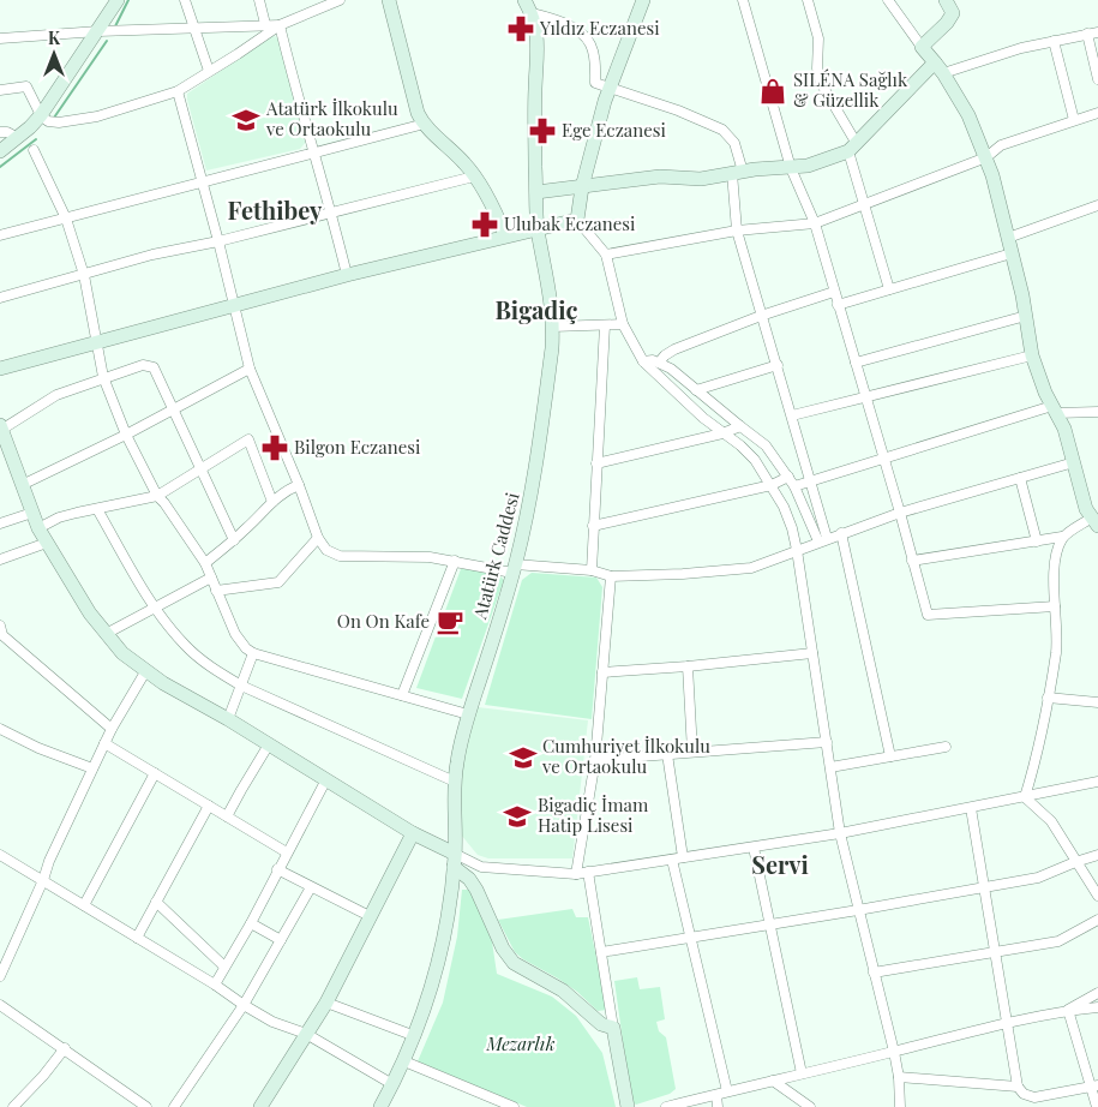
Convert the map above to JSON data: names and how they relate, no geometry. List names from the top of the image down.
{
  "streets": {
    "street": ["Atatürk Caddesi"]
  },
  "districts": ["Fethibey", "Bigadiç", "Servi"],
  "parks": ["Mezarlık"],
  "places": {
    "pharmacy": [
      "Yıldız Eczanesi",
      "Ege Eczanesi",
      "Ulubak Eczanesi",
      "Bilgon Eczanesi"
    ],
    "shop": ["SILÉNA Sağlık & Güzellik"],
    "school or university": ["Atatürk İlkokulu ve Ortaokulu", "Cumhuriyet İlkokulu ve Ortaokulu", "Bigadiç İmam Hatip Lisesi"],
    "cafe": ["On On Kafe"]
  },
  "north": "top"
}
